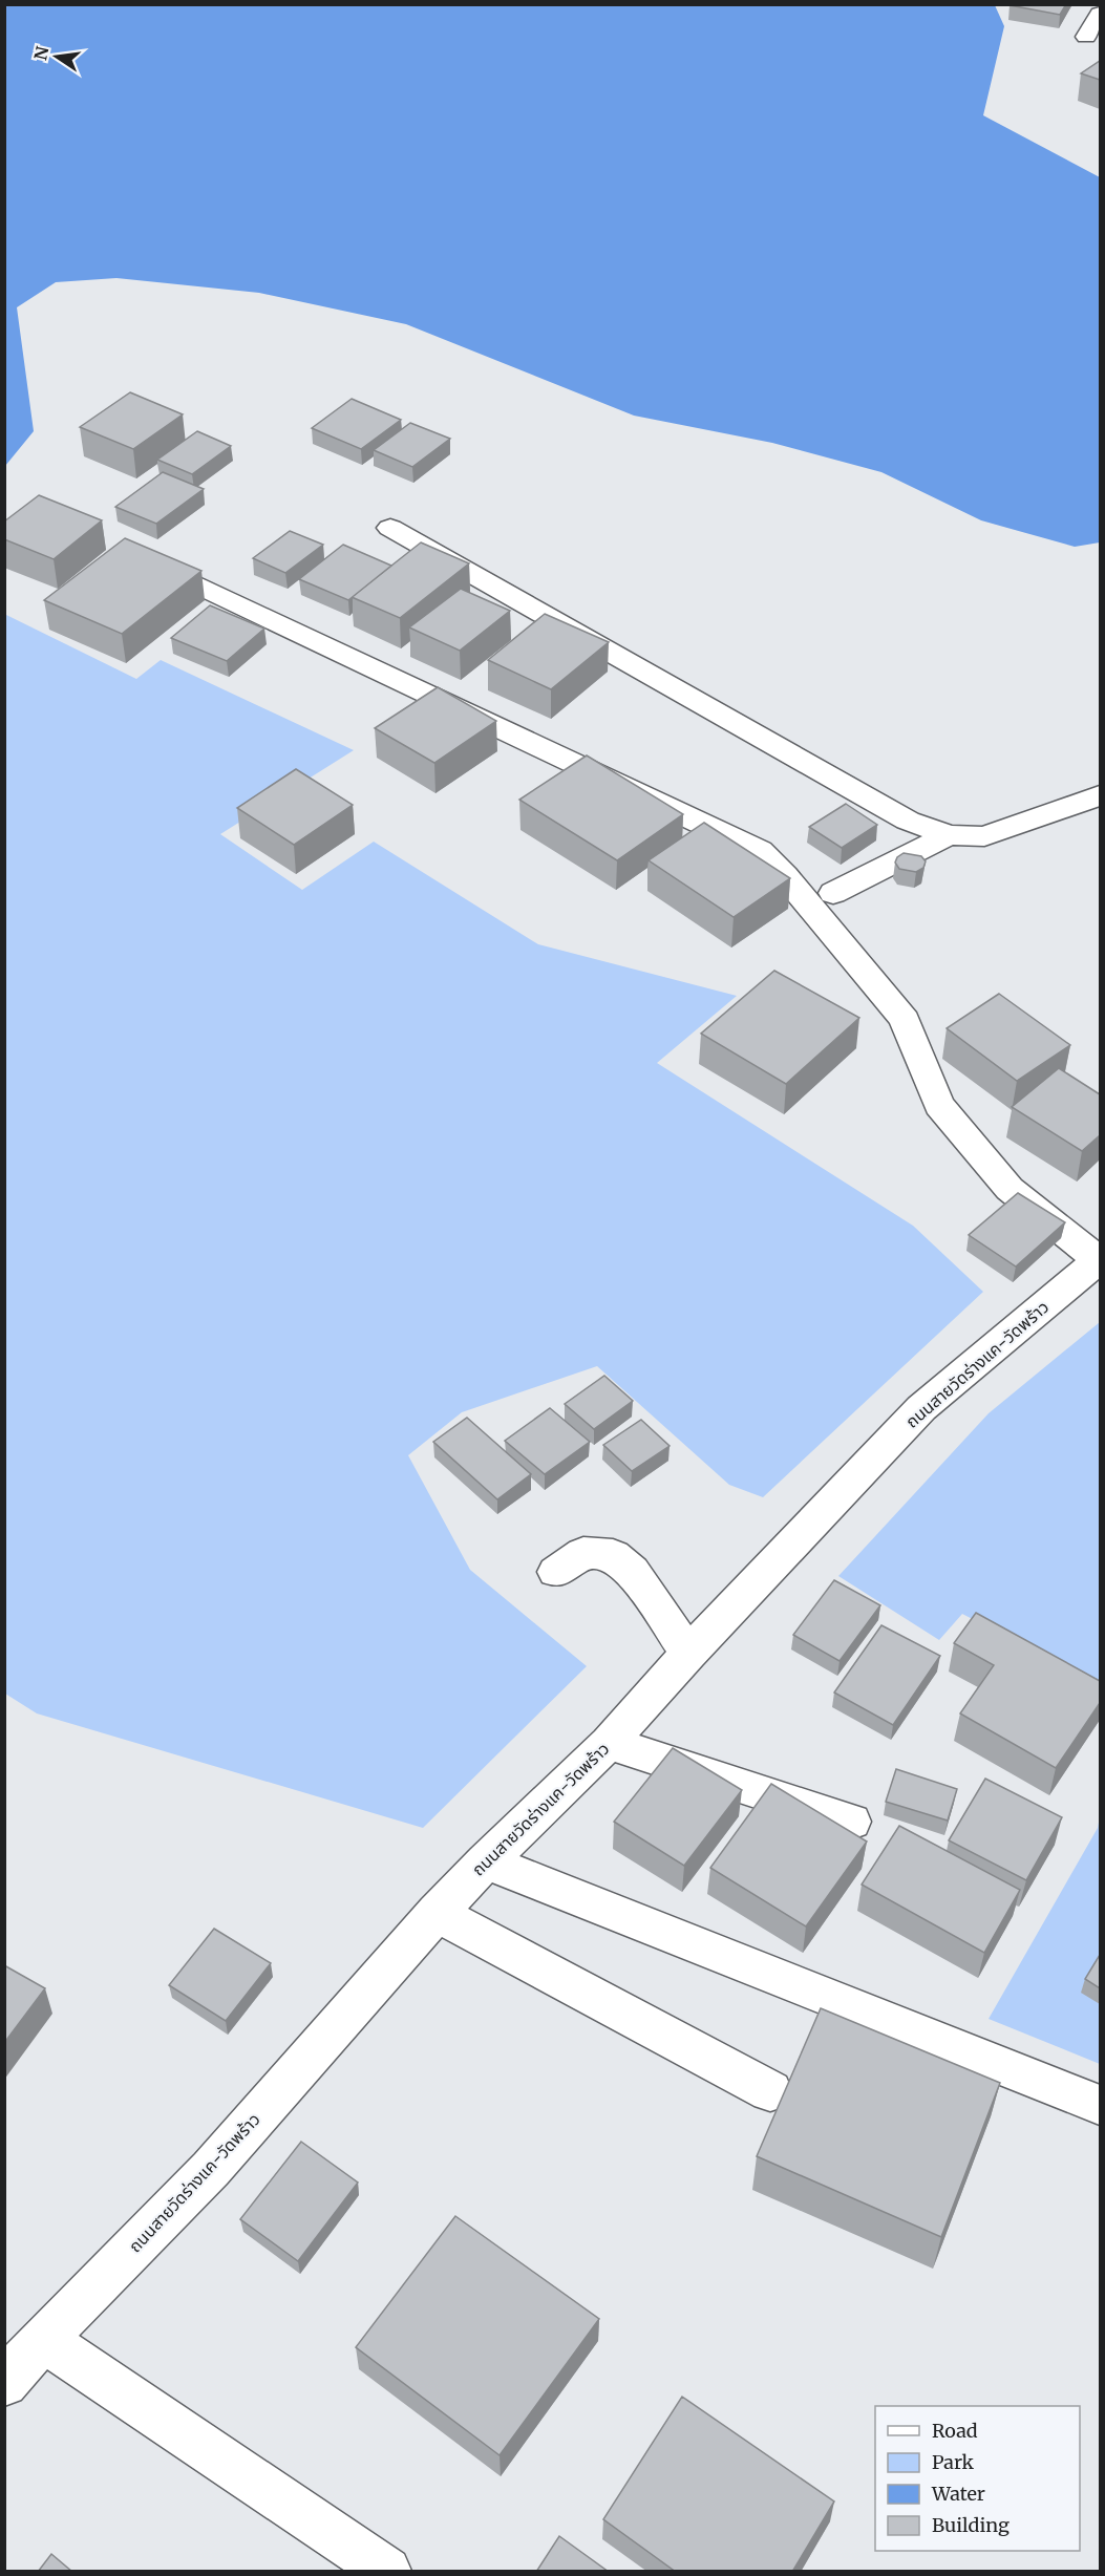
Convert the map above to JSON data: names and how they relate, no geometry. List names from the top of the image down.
{
  "streets": {
    "street": ["ถนนสายวัดร่างแค-วัดพร้าว"]
  },
  "legend": [
    "Road",
    "Park",
    "Water",
    "Building"
  ],
  "north": "left"
}
